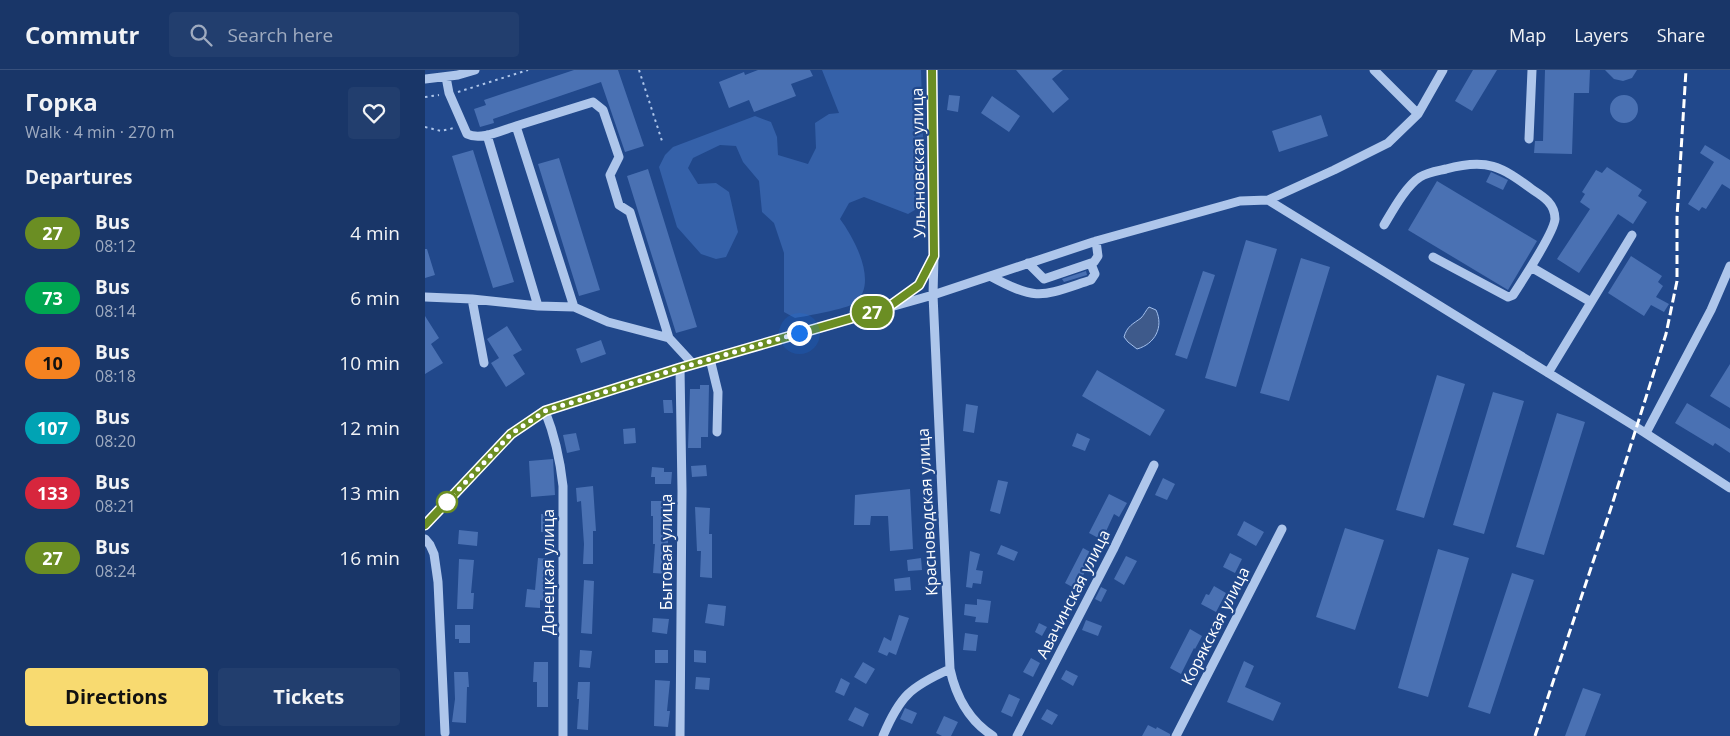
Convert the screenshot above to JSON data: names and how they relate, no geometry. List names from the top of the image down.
{
  "streets": {
    "street": [
      "Ульяновская улица",
      "Красноводская улица",
      "Бытовая улица",
      "Донецкая улица",
      "Авачинская улица",
      "Корякская улица"
    ]
  },
  "crossings": [
    ["Ульяновская улица", "Красноводская улица"]
  ],
  "lines": ["bus line 27"],
  "page": {
    "header": "Commutr",
    "search": "Search here",
    "nav": ["Map", "Layers", "Share"],
    "heading": [
      ["Горка", "Walk · 4 min · 270 m"],
      "Departures"
    ],
    "on_map": "27",
    "list": [
      {
        "mark": "27",
        "name": "Bus",
        "note": "08:12",
        "value": "4 min"
      },
      {
        "mark": "73",
        "name": "Bus",
        "note": "08:14",
        "value": "6 min"
      },
      {
        "mark": "10",
        "name": "Bus",
        "note": "08:18",
        "value": "10 min"
      },
      {
        "mark": "107",
        "name": "Bus",
        "note": "08:20",
        "value": "12 min"
      },
      {
        "mark": "133",
        "name": "Bus",
        "note": "08:21",
        "value": "13 min"
      },
      {
        "mark": "27",
        "name": "Bus",
        "note": "08:24",
        "value": "16 min"
      }
    ],
    "buttons": ["Directions", "Tickets"]
  }
}
